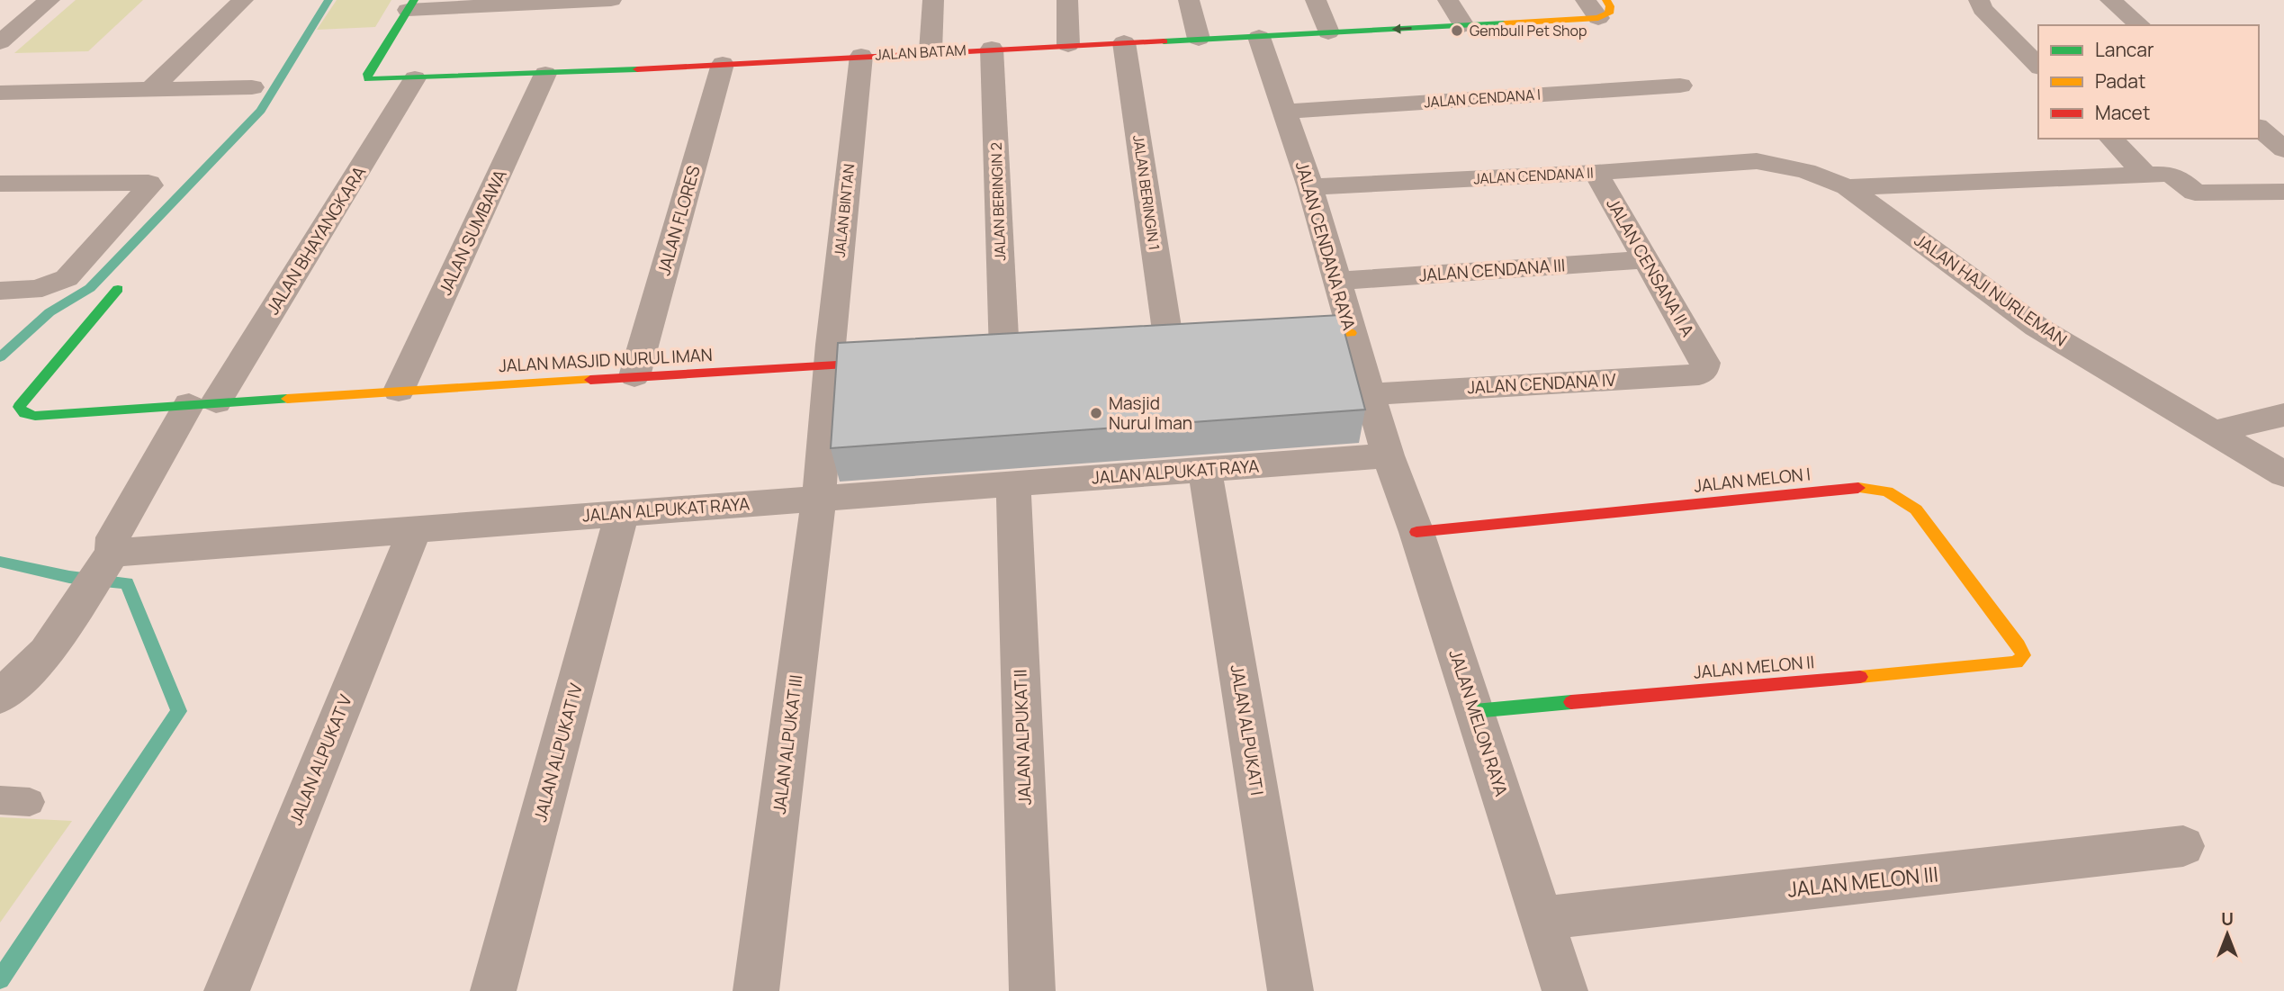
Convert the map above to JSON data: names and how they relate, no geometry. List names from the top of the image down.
{
  "streets": {
    "street": [
      "JALAN BATAM",
      "JALAN CENDANA I",
      "JALAN CENDANA II",
      "JALAN BERINGIN 1",
      "JALAN BERINGIN 2",
      "JALAN BINTAN",
      "JALAN FLORES",
      "JALAN SUMBAWA",
      "JALAN BHAYANGKARA",
      "JALAN CENDANA RAYA",
      "JALAN CENSANA II A",
      "JALAN CENDANA III",
      "JALAN HAJI NURLEMAN",
      "JALAN MASJID NURUL IMAN",
      "JALAN CENDANA IV",
      "JALAN ALPUKAT RAYA",
      "JALAN MELON I",
      "JALAN MELON II",
      "JALAN MELON RAYA",
      "JALAN ALPUKAT I",
      "JALAN ALPUKAT II",
      "JALAN ALPUKAT III",
      "JALAN ALPUKAT IV",
      "JALAN ALPUKAT V",
      "JALAN MELON III"
    ]
  },
  "crossings": [
    ["JALAN BATAM", "JALAN BERINGIN 1"],
    ["JALAN BATAM", "JALAN BERINGIN 2"],
    ["JALAN BATAM", "JALAN BINTAN"],
    ["JALAN BATAM", "JALAN FLORES"],
    ["JALAN BATAM", "JALAN SUMBAWA"],
    ["JALAN BATAM", "JALAN BHAYANGKARA"],
    ["JALAN BATAM", "JALAN CENDANA RAYA"],
    ["JALAN CENDANA I", "JALAN CENDANA RAYA"],
    ["JALAN CENDANA II", "JALAN CENDANA RAYA"],
    ["JALAN CENDANA II", "JALAN CENSANA II A"],
    ["JALAN CENDANA II", "JALAN HAJI NURLEMAN"],
    ["JALAN BINTAN", "JALAN MASJID NURUL IMAN"],
    ["JALAN BINTAN", "JALAN ALPUKAT RAYA"],
    ["JALAN BINTAN", "JALAN ALPUKAT III"],
    ["JALAN FLORES", "JALAN MASJID NURUL IMAN"],
    ["JALAN SUMBAWA", "JALAN MASJID NURUL IMAN"],
    ["JALAN BHAYANGKARA", "JALAN MASJID NURUL IMAN"],
    ["JALAN CENDANA RAYA", "JALAN CENDANA III"],
    ["JALAN CENDANA RAYA", "JALAN CENDANA IV"],
    ["JALAN CENDANA RAYA", "JALAN ALPUKAT RAYA"],
    ["JALAN CENDANA RAYA", "JALAN MELON RAYA"],
    ["JALAN CENSANA II A", "JALAN CENDANA III"],
    ["JALAN CENSANA II A", "JALAN CENDANA IV"],
    ["JALAN ALPUKAT RAYA", "JALAN MELON RAYA"],
    ["JALAN ALPUKAT RAYA", "JALAN ALPUKAT I"],
    ["JALAN ALPUKAT RAYA", "JALAN ALPUKAT II"],
    ["JALAN ALPUKAT RAYA", "JALAN ALPUKAT III"],
    ["JALAN ALPUKAT RAYA", "JALAN ALPUKAT IV"],
    ["JALAN ALPUKAT RAYA", "JALAN ALPUKAT V"],
    ["JALAN MELON I", "JALAN MELON II"],
    ["JALAN MELON I", "JALAN MELON RAYA"],
    ["JALAN MELON II", "JALAN MELON RAYA"],
    ["JALAN MELON RAYA", "JALAN MELON III"]
  ],
  "places": ["Gembull Pet Shop", "Masjid Nurul Iman"],
  "legend": ["Lancar", "Padat", "Macet"],
  "north": "top"
}
